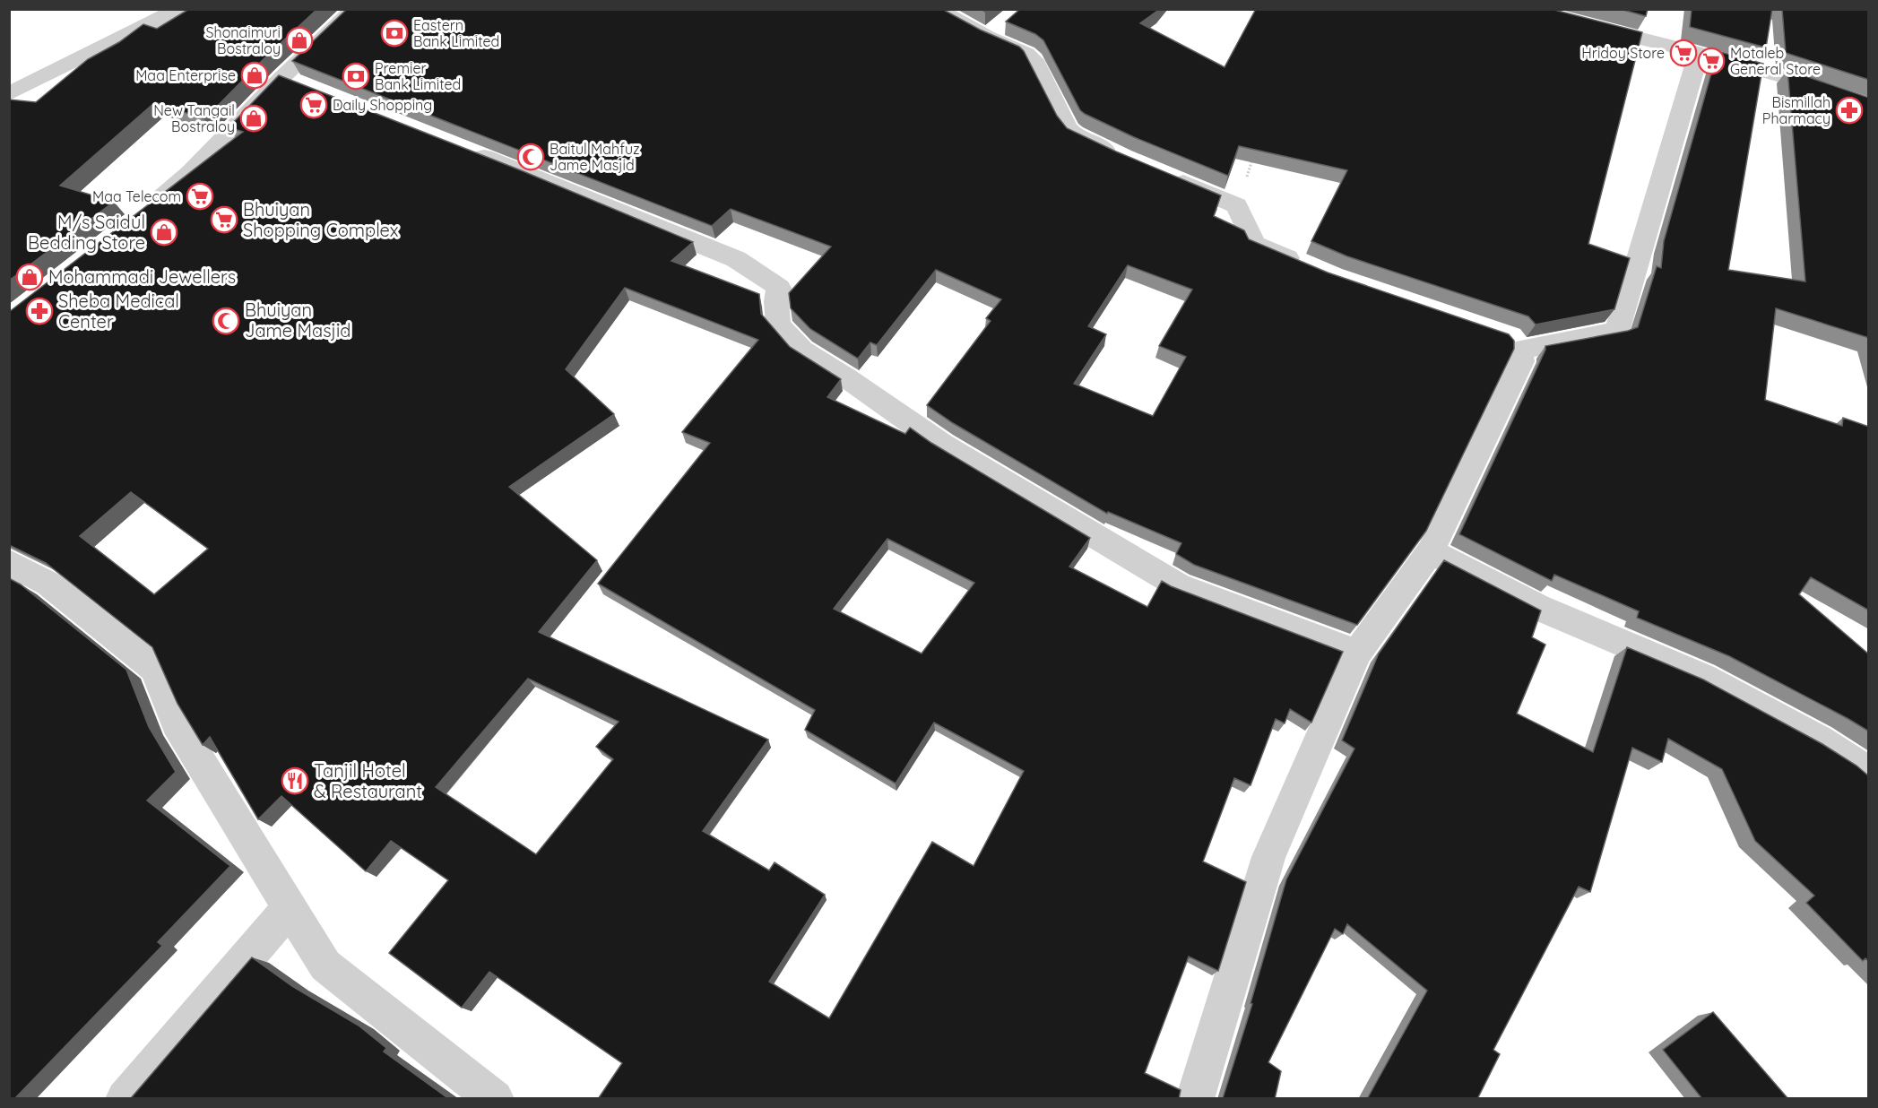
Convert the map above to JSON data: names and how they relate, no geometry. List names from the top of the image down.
{
  "places": {
    "bank": ["Eastern Bank Limited", "Premier Bank Limited"],
    "shop": [
      "Shonaimuri Bostraloy",
      "Maa Enterprise",
      "New Tangail Bostraloy",
      "M/s Saidul Bedding Store",
      "Mohammadi Jewellers"
    ],
    "supermarket": [
      "Hridoy Store",
      "Motaleb General Store",
      "Daily Shopping",
      "Maa Telecom",
      "Bhuiyan Shopping Complex"
    ],
    "pharmacy": ["Bismillah Pharmacy", "Sheba Medical Center"],
    "mosque": ["Baitul Mahfuz Jame Masjid", "Bhuiyan Jame Masjid"],
    "restaurant": ["Tanjil Hotel & Restaurant"]
  }
}
